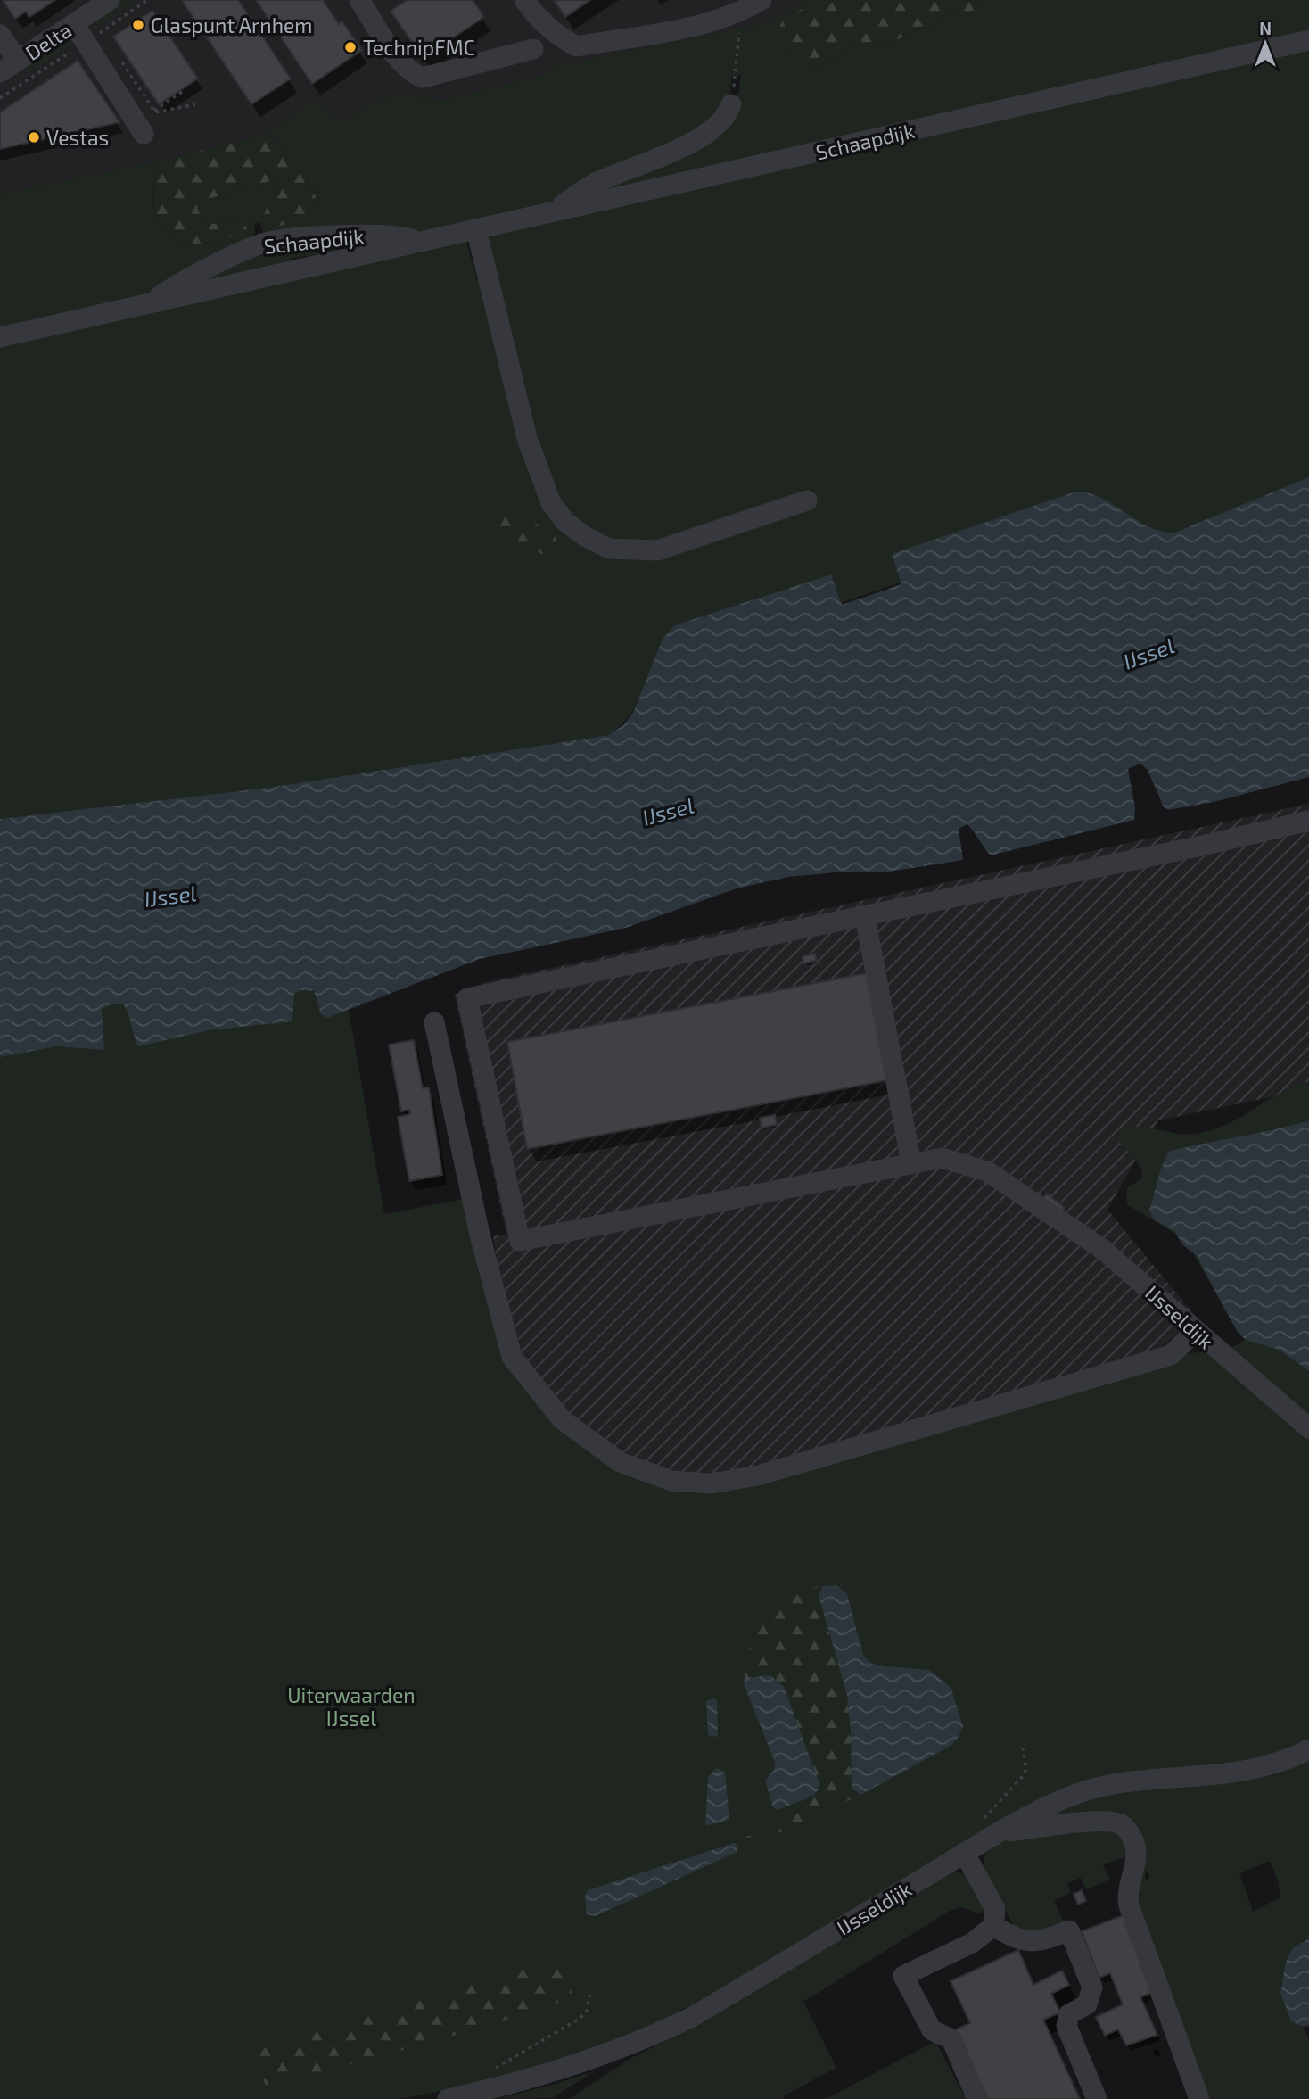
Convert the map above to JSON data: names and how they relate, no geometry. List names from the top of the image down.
{
  "streets": {
    "street": ["Delta", "Schaapdijk", "IJsseldijk"]
  },
  "water": ["IJssel"],
  "parks": ["Uiterwaarden IJssel"],
  "places": ["Glaspunt Arnhem", "TechnipFMC", "Vestas"],
  "north": "top"
}
